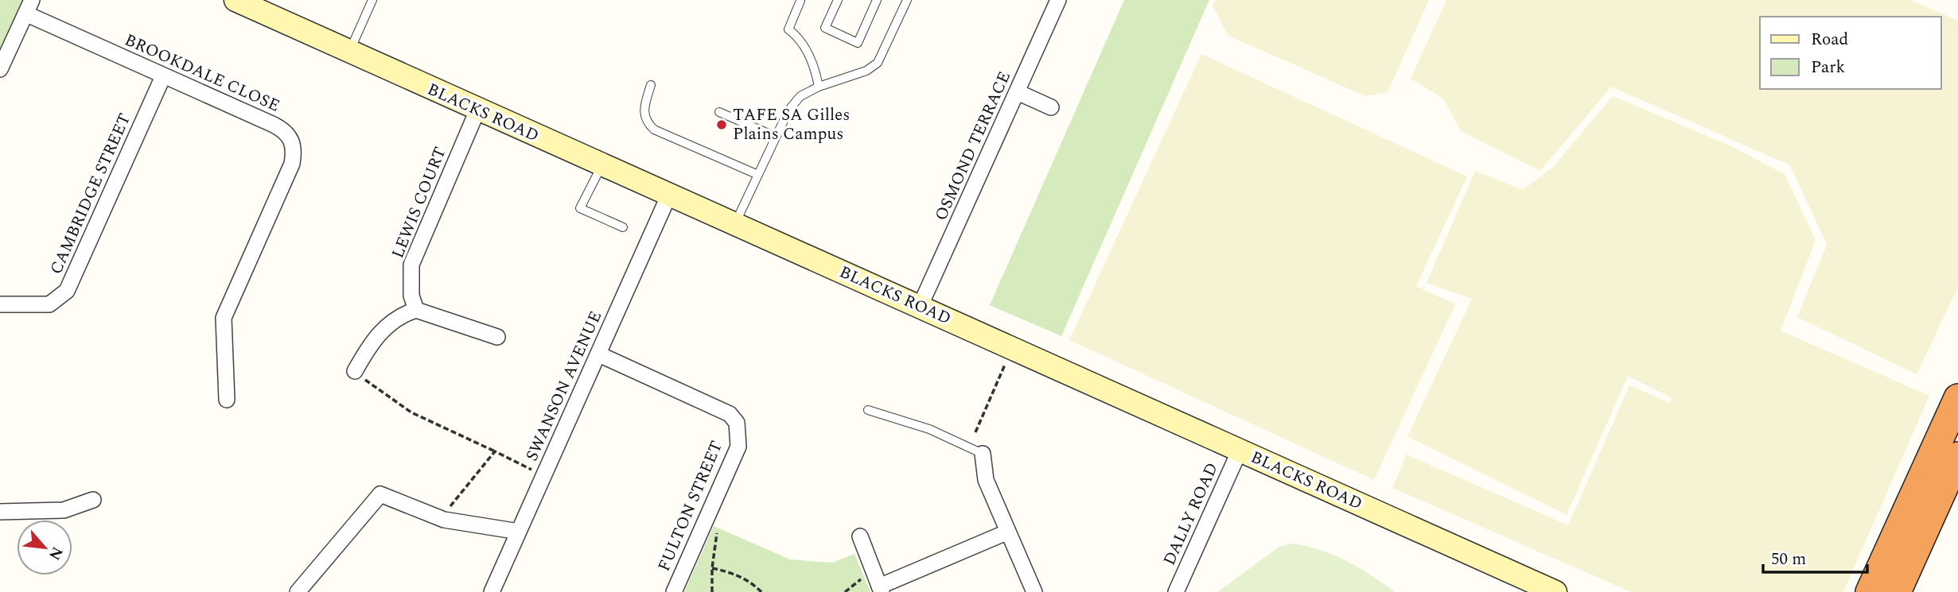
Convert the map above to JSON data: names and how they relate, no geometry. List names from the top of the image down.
{
  "streets": {
    "street": [
      "BROOKDALE CLOSE",
      "BLACKS ROAD",
      "OSMOND TERRACE",
      "CAMBRIDGE STREET",
      "LEWIS COURT",
      "SWANSON AVENUE",
      "FULTON STREET",
      "DALLY ROAD"
    ]
  },
  "crossings": [
    ["BROOKDALE CLOSE", "CAMBRIDGE STREET"],
    ["BLACKS ROAD", "OSMOND TERRACE"],
    ["BLACKS ROAD", "LEWIS COURT"],
    ["BLACKS ROAD", "SWANSON AVENUE"],
    ["BLACKS ROAD", "DALLY ROAD"],
    ["SWANSON AVENUE", "FULTON STREET"]
  ],
  "places": ["TAFE SA Gilles Plains Campus"],
  "legend": ["Road", "Park"],
  "scale_bar": "50 m",
  "north": "bottom right"
}
